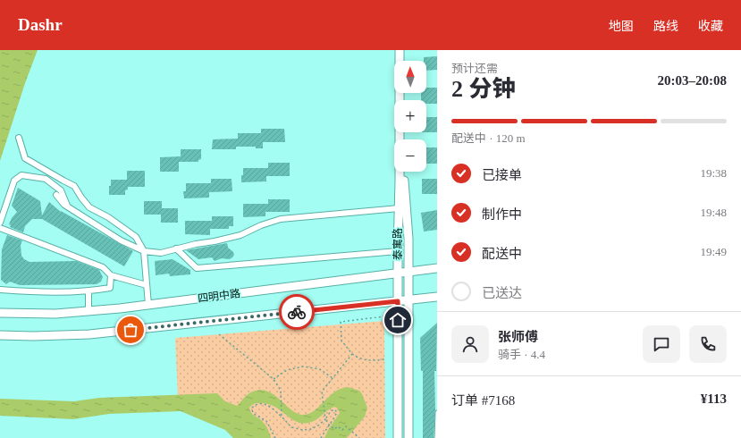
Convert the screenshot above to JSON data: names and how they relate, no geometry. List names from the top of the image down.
{
  "streets": {
    "main road": ["泰寓路", "四明中路"]
  },
  "crossings": [
    ["泰寓路", "四明中路"]
  ],
  "north": "top",
  "page": {
    "header": "Dashr",
    "nav": ["地图", "路线", "收藏"],
    "heading": ["2 分钟", "预计还需", "20:03–20:08"],
    "panel": [
      "张师傅",
      "骑手 · 4.4",
      "订单 #7168",
      "¥113"
    ],
    "map_buttons": ["+", "−"],
    "bar": "配送中 · 120 m",
    "list": [
      ["已接单", "19:38"],
      ["制作中", "19:48"],
      ["配送中", "19:49"],
      "已送达"
    ]
  }
}
